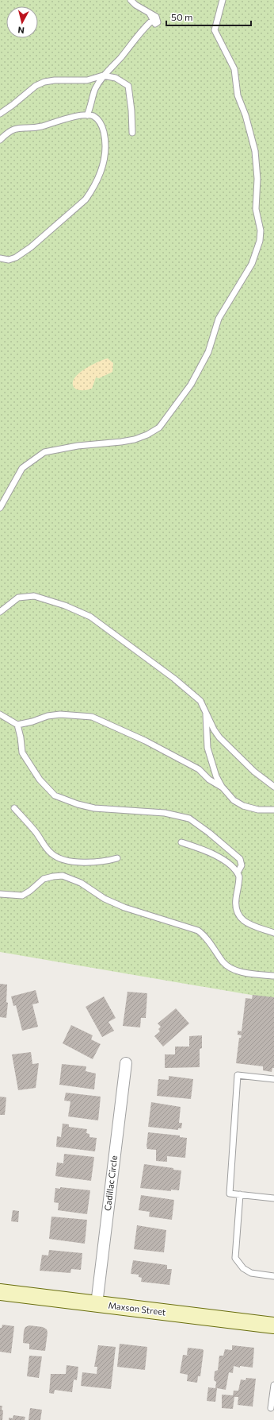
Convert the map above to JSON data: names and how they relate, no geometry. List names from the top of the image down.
{
  "streets": {
    "street": ["Cadillac Circle", "Maxson Street"]
  },
  "crossings": [
    ["Cadillac Circle", "Maxson Street"]
  ],
  "scale_bar": "50 m",
  "north": "bottom"
}
